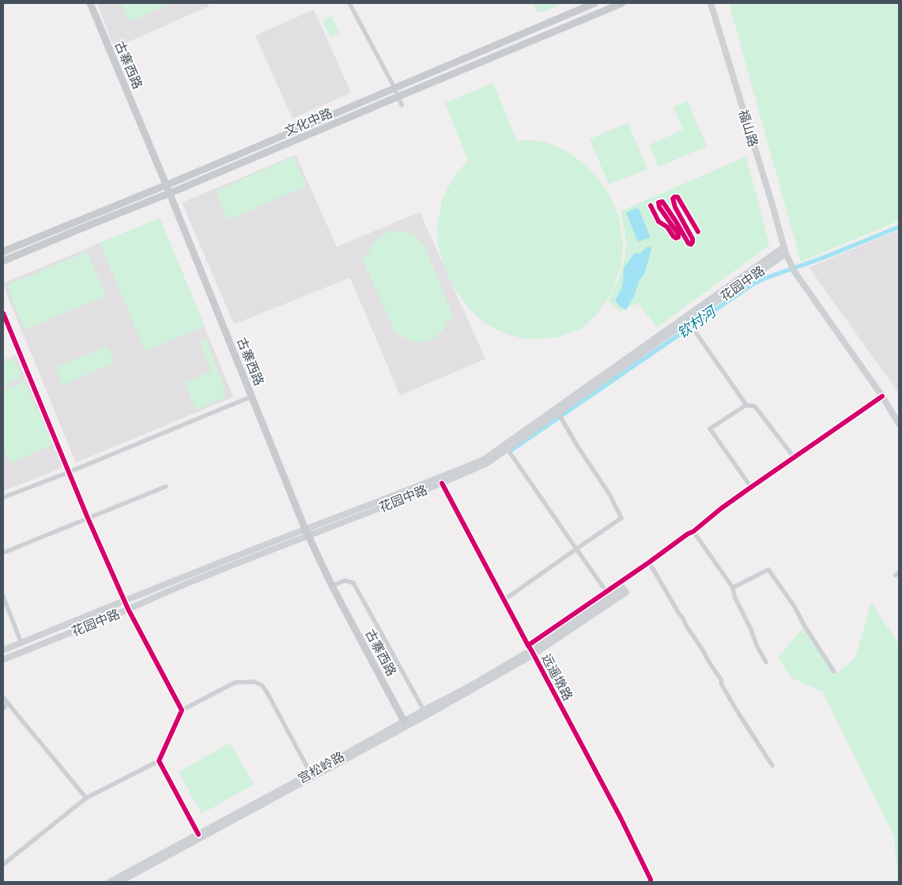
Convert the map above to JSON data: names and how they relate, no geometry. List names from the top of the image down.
{
  "streets": {
    "main road": [
      "古寨西路",
      "文化中路",
      "福山路",
      "花园中路",
      "远遥墩路",
      "宫松岭路"
    ]
  },
  "crossings": [
    ["古寨西路", "文化中路"],
    ["古寨西路", "花园中路"],
    ["古寨西路", "宫松岭路"],
    ["福山路", "花园中路"],
    ["花园中路", "远遥墩路"],
    ["远遥墩路", "宫松岭路"]
  ],
  "water": ["钦村河"]
}
